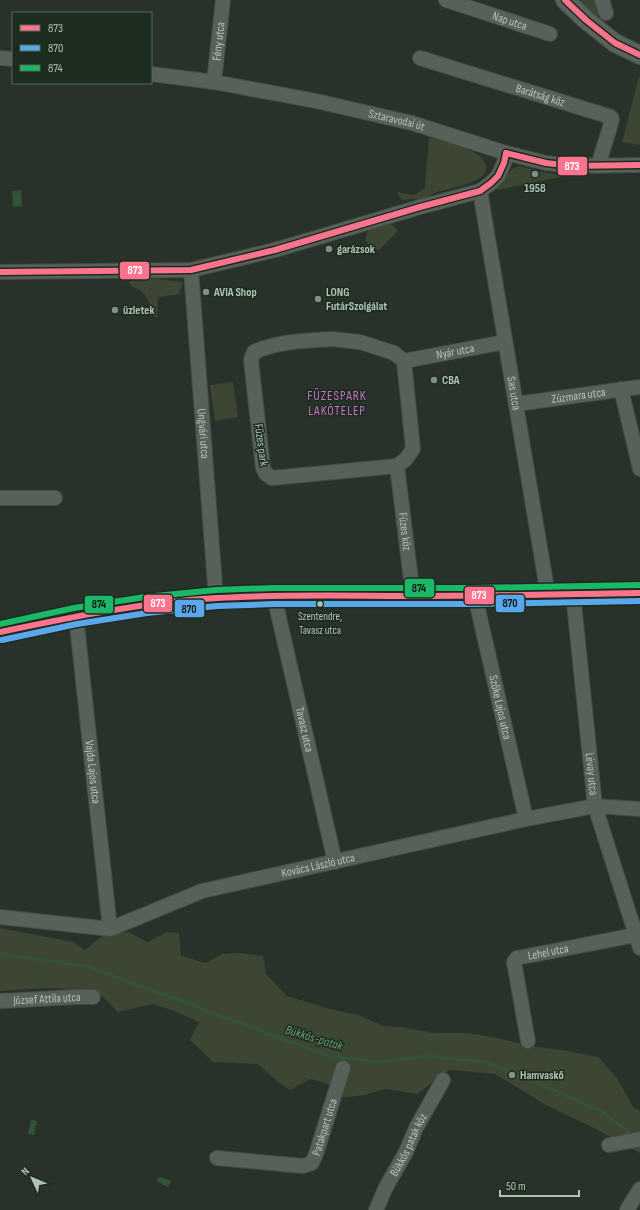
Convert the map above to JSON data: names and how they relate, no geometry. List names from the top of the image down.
{
  "streets": {
    "street": [
      "Nap utca",
      "Fény utca",
      "Barátság köz",
      "Sztaravodai út",
      "Nyár utca",
      "Sas utca",
      "Zúzmara utca",
      "Ungvári utca",
      "Füzes park",
      "Füzes köz",
      "Szőke Lajos utca",
      "Tavasz utca",
      "Vajda Lajos utca",
      "Lévay utca",
      "Kovács László utca",
      "Lehel utca",
      "József Attila utca",
      "Patakpart utca",
      "Bükkös patak köz"
    ]
  },
  "crossings": [
    ["Fény utca", "Sztaravodai út"],
    ["Barátság köz", "Sztaravodai út"],
    ["Nyár utca", "Sas utca"],
    ["Nyár utca", "Füzes park"],
    ["Sas utca", "Zúzmara utca"],
    ["Füzes park", "Füzes köz"],
    ["Szőke Lajos utca", "Kovács László utca"],
    ["Tavasz utca", "Kovács László utca"],
    ["Vajda Lajos utca", "Kovács László utca"],
    ["Lévay utca", "Kovács László utca"],
    ["Lévay utca", "Lehel utca"]
  ],
  "districts": ["FÜZESPARK LAKÓTELEP"],
  "water": ["Bükkös-patak"],
  "places": [
    "1958",
    "garázsok",
    "AVIA Shop",
    "LONG FutárSzolgálat",
    "üzletek",
    "CBA",
    "Szentendre, Tavasz utca",
    "Hamvaskő"
  ],
  "lines": ["transit line 873", "transit line 874", "transit line 870"],
  "legend": ["873", "870", "874"],
  "scale_bar": "50 m",
  "north": "top left"
}
